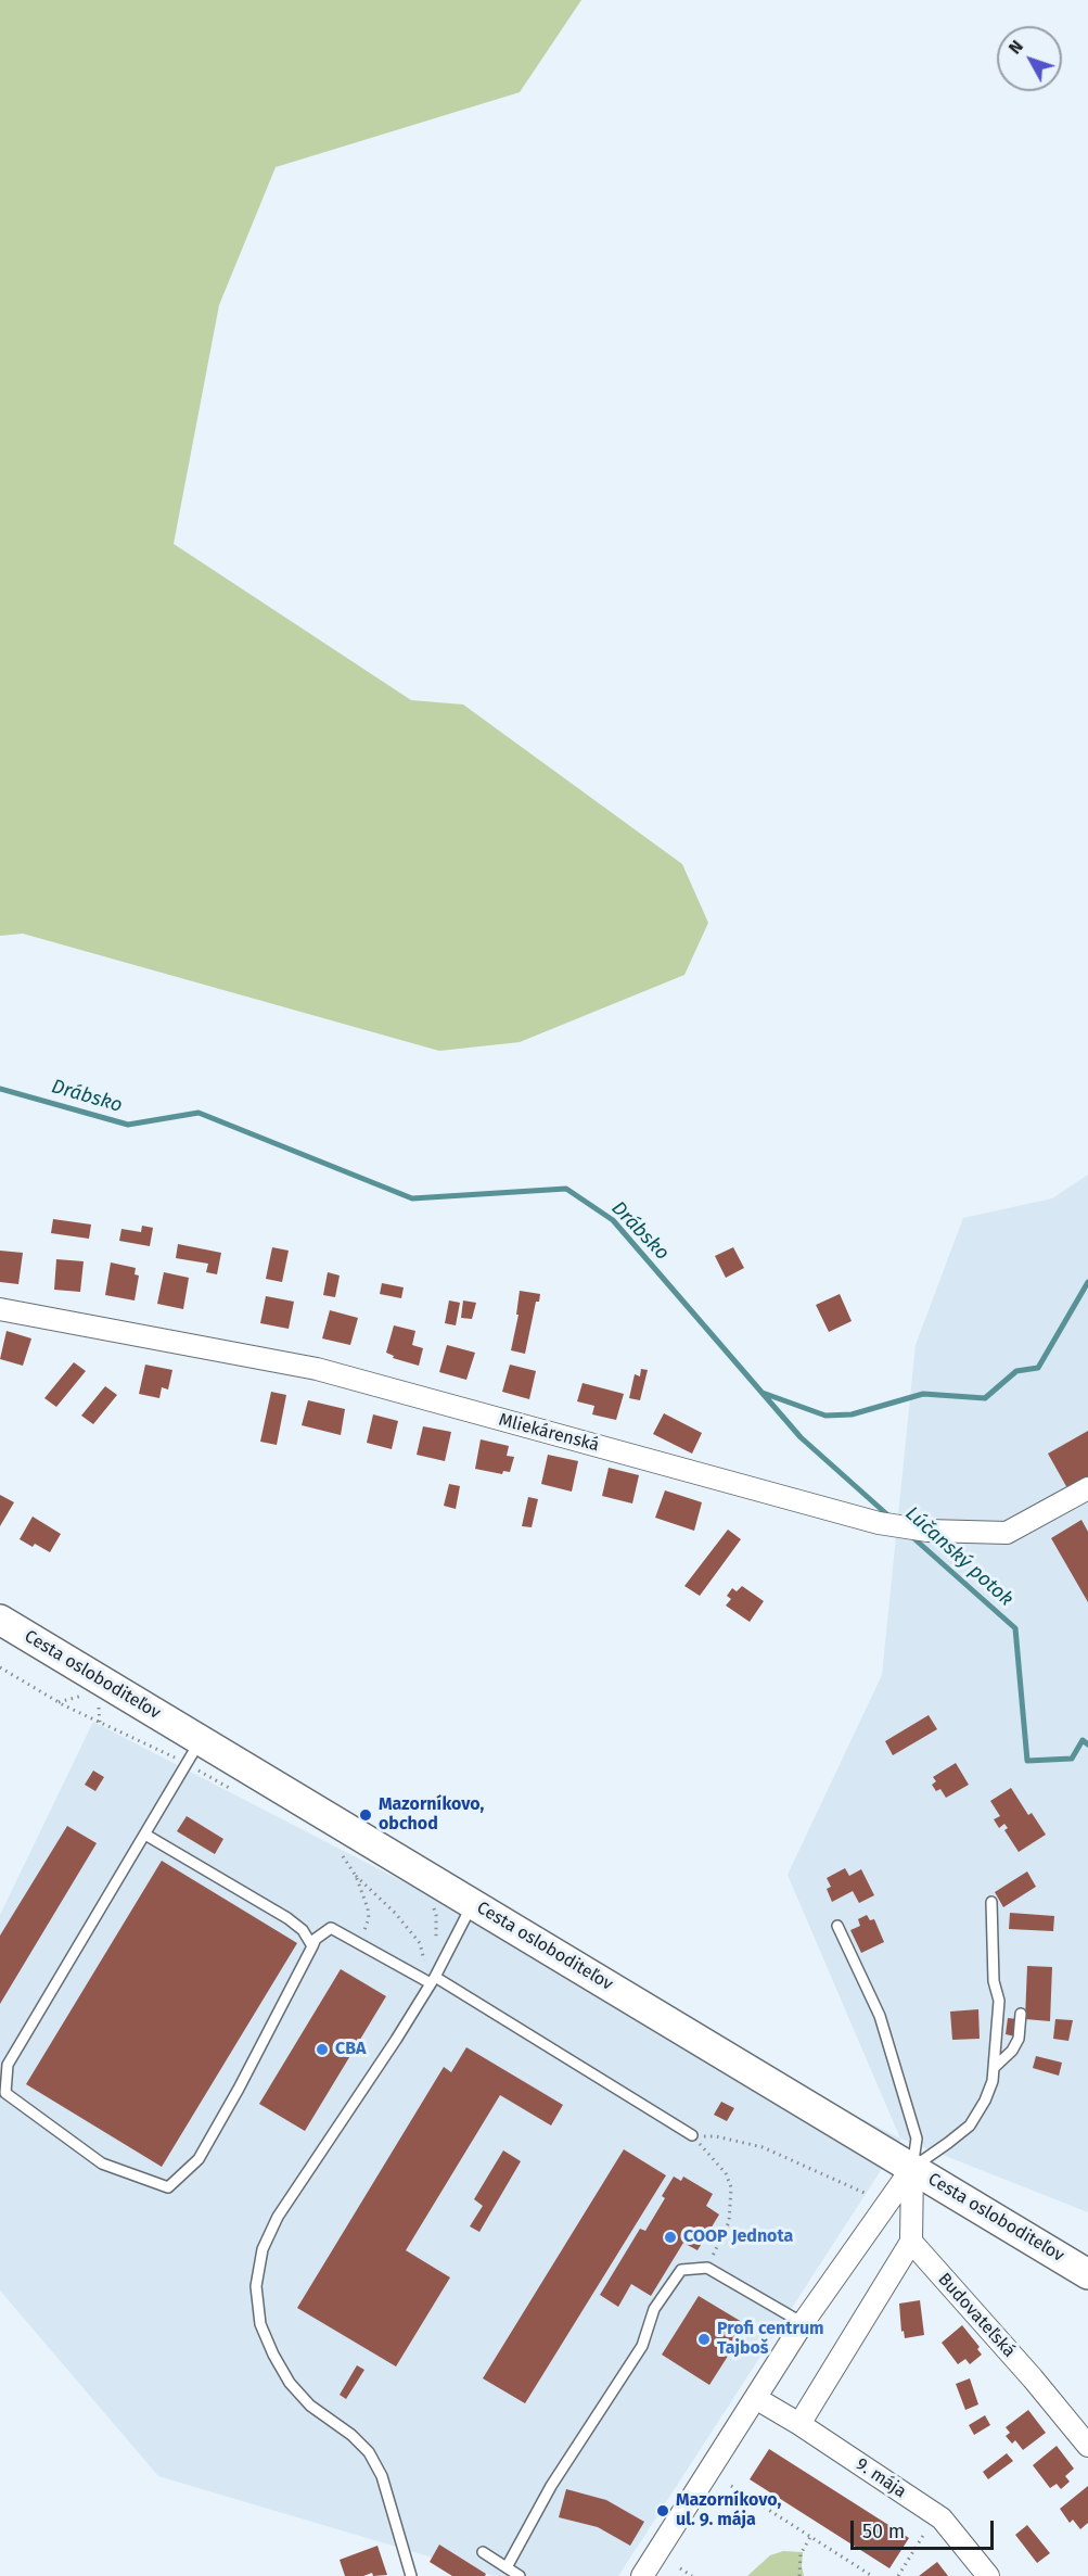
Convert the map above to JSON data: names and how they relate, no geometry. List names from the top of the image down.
{
  "streets": {
    "main road": ["Cesta osloboditeľov"],
    "street": ["Mliekárenská", "Budovateľská", "9. mája"]
  },
  "water": ["Drábsko", "Lúčanský potok"],
  "places": [
    "Mazorníkovo, obchod",
    "CBA",
    "COOP Jednota",
    "Profi centrum Tajboš",
    "Mazorníkovo, ul. 9. mája"
  ],
  "scale_bar": "50 m",
  "north": "top left"
}
